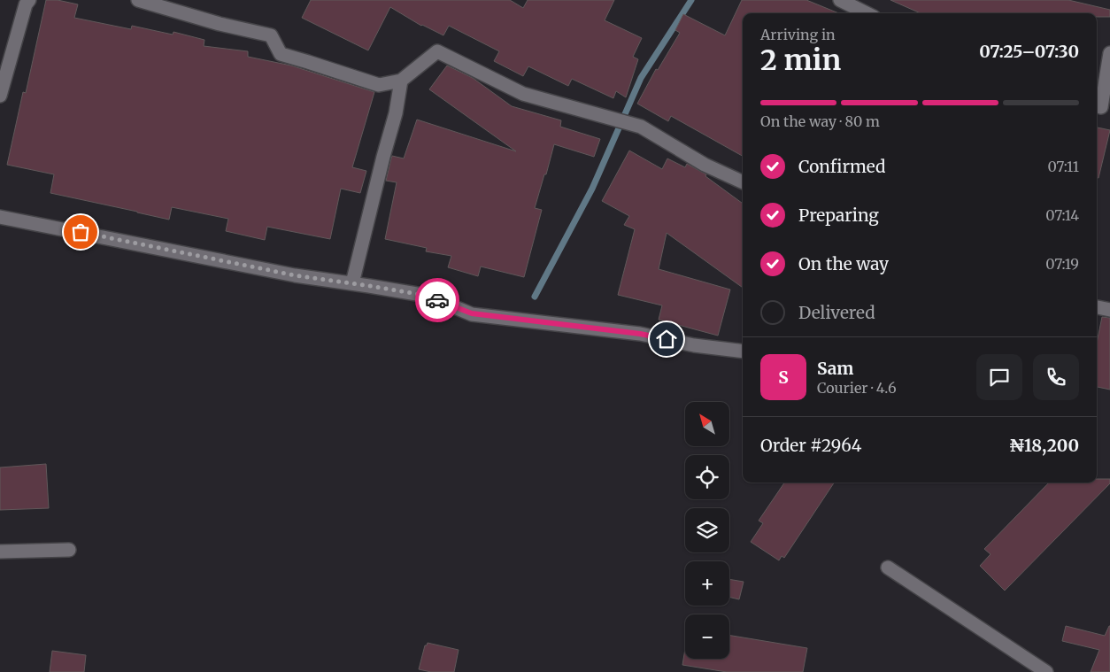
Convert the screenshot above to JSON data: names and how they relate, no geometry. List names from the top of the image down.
{
  "north": "top left",
  "page": {
    "heading": ["2 min", "Arriving in", "07:25–07:30"],
    "panel": [
      "Sam",
      "Courier · 4.6",
      "Order #2964",
      "₦18,200"
    ],
    "bar": "On the way · 80 m",
    "list": [
      ["Confirmed", "07:11"],
      ["Preparing", "07:14"],
      ["On the way", "07:19"],
      "Delivered"
    ],
    "round": "S",
    "map_buttons": ["+", "−"]
  }
}
